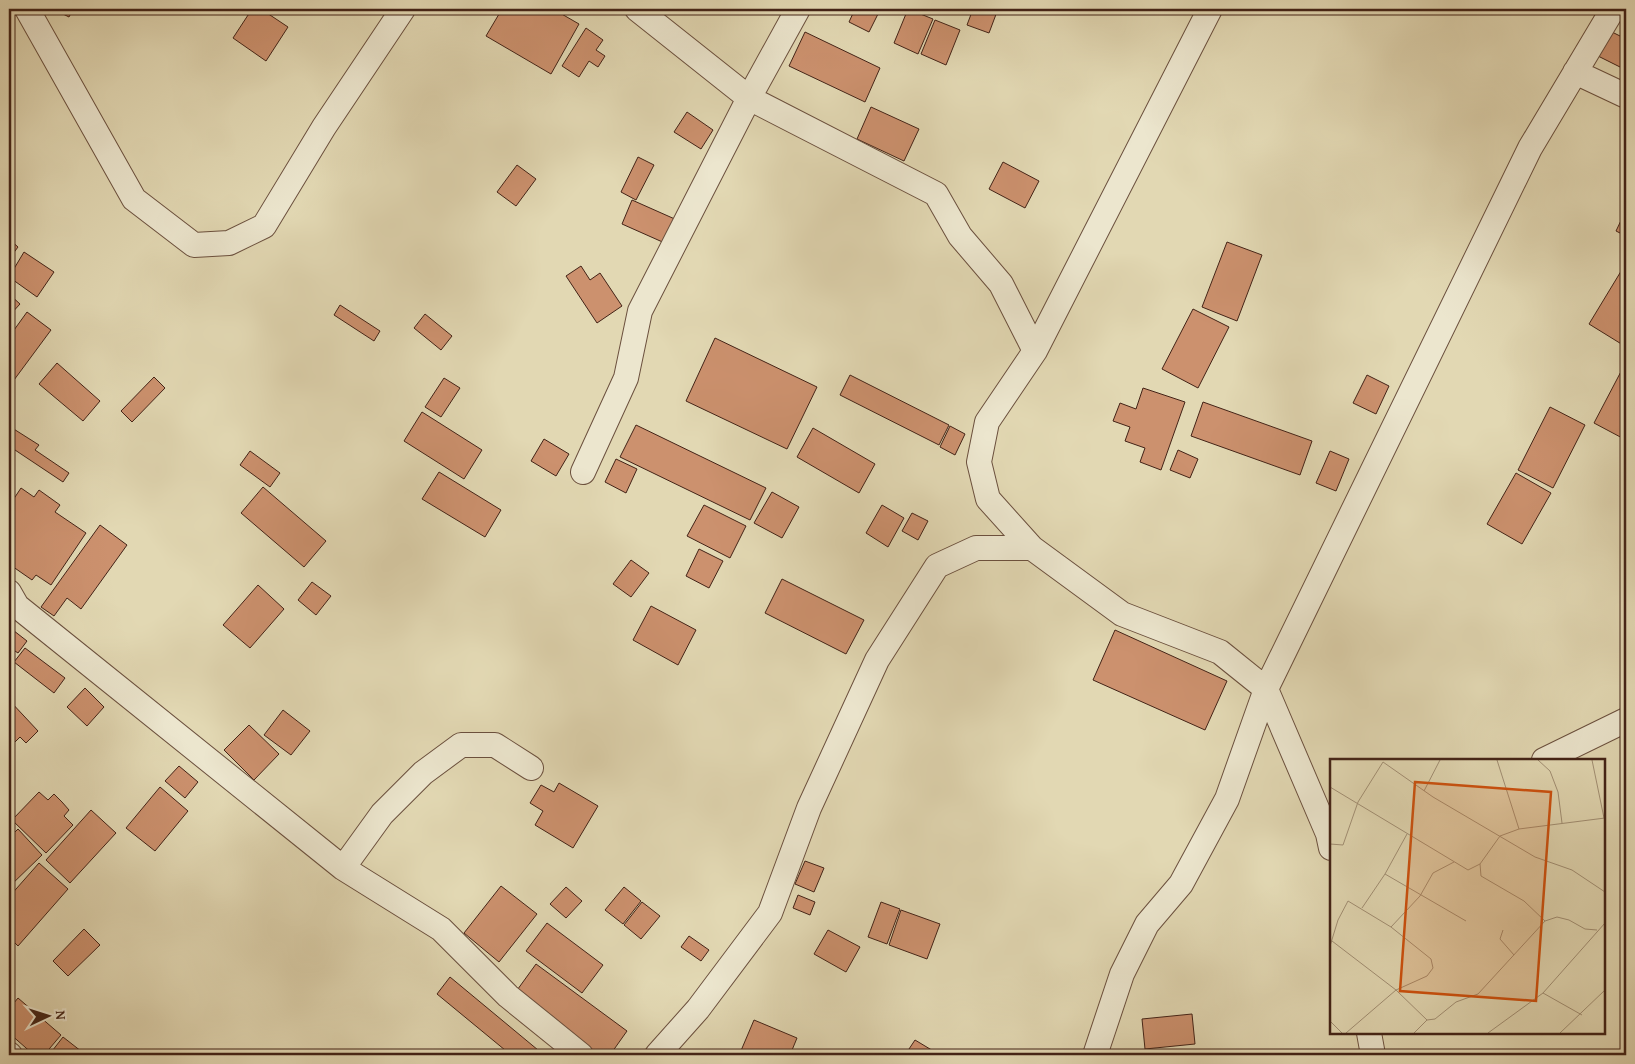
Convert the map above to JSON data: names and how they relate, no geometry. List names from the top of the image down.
{
  "north": "right"
}
